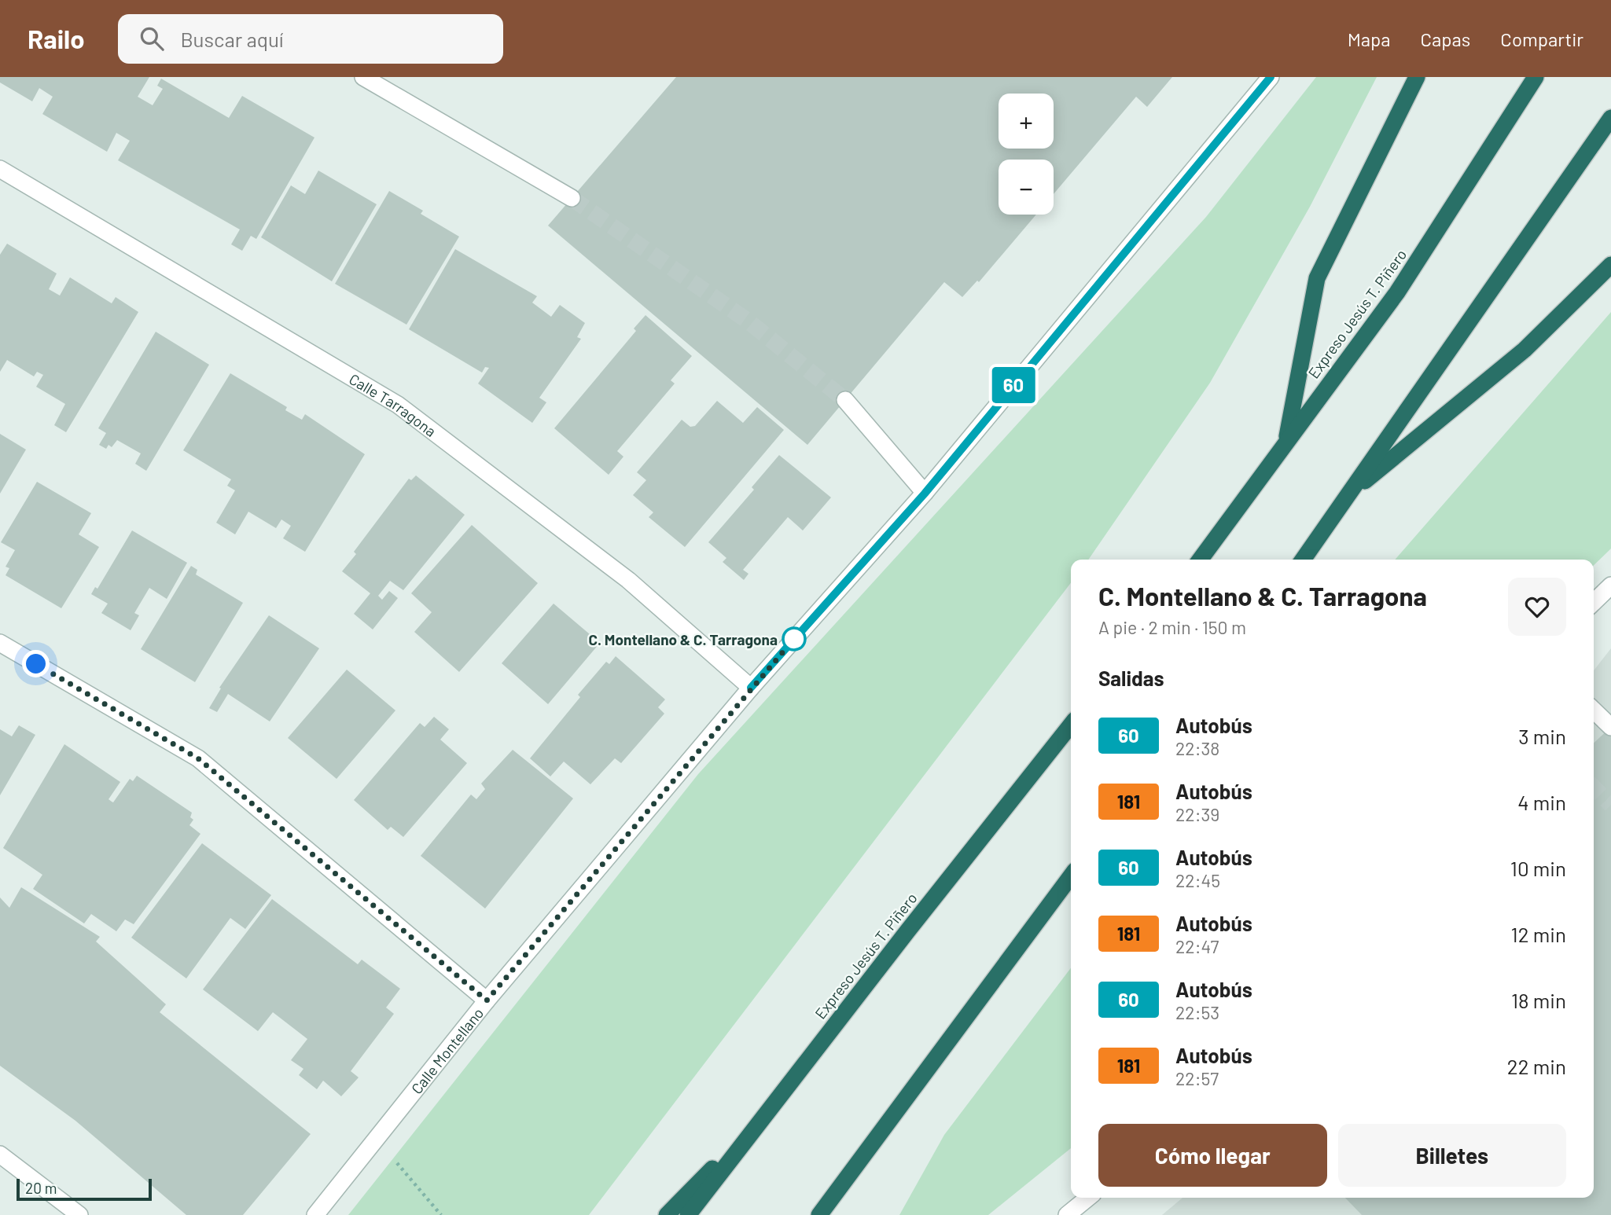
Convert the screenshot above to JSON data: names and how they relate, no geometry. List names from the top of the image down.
{
  "streets": {
    "highway": ["Expreso Jesús T. Piñero"],
    "street": ["Calle Tarragona", "Calle Montellano"]
  },
  "crossings": [
    ["Calle Tarragona", "Calle Montellano"]
  ],
  "places": ["C. Montellano & C. Tarragona"],
  "lines": ["bus line 60"],
  "scale_bar": "20 m",
  "page": {
    "header": "Railo",
    "search": "Buscar aquí",
    "nav": ["Mapa", "Capas", "Compartir"],
    "on_map": "60",
    "map_buttons": ["+", "−"],
    "heading": [
      ["C. Montellano & C. Tarragona", "A pie · 2 min · 150 m"],
      "Salidas"
    ],
    "list": [
      {
        "mark": "60",
        "name": "Autobús",
        "note": "22:38",
        "value": "3 min"
      },
      {
        "mark": "181",
        "name": "Autobús",
        "note": "22:39",
        "value": "4 min"
      },
      {
        "mark": "60",
        "name": "Autobús",
        "note": "22:45",
        "value": "10 min"
      },
      {
        "mark": "181",
        "name": "Autobús",
        "note": "22:47",
        "value": "12 min"
      },
      {
        "mark": "60",
        "name": "Autobús",
        "note": "22:53",
        "value": "18 min"
      },
      {
        "mark": "181",
        "name": "Autobús",
        "note": "22:57",
        "value": "22 min"
      }
    ],
    "buttons": ["Cómo llegar", "Billetes"],
    "scale": "20 m"
  }
}
